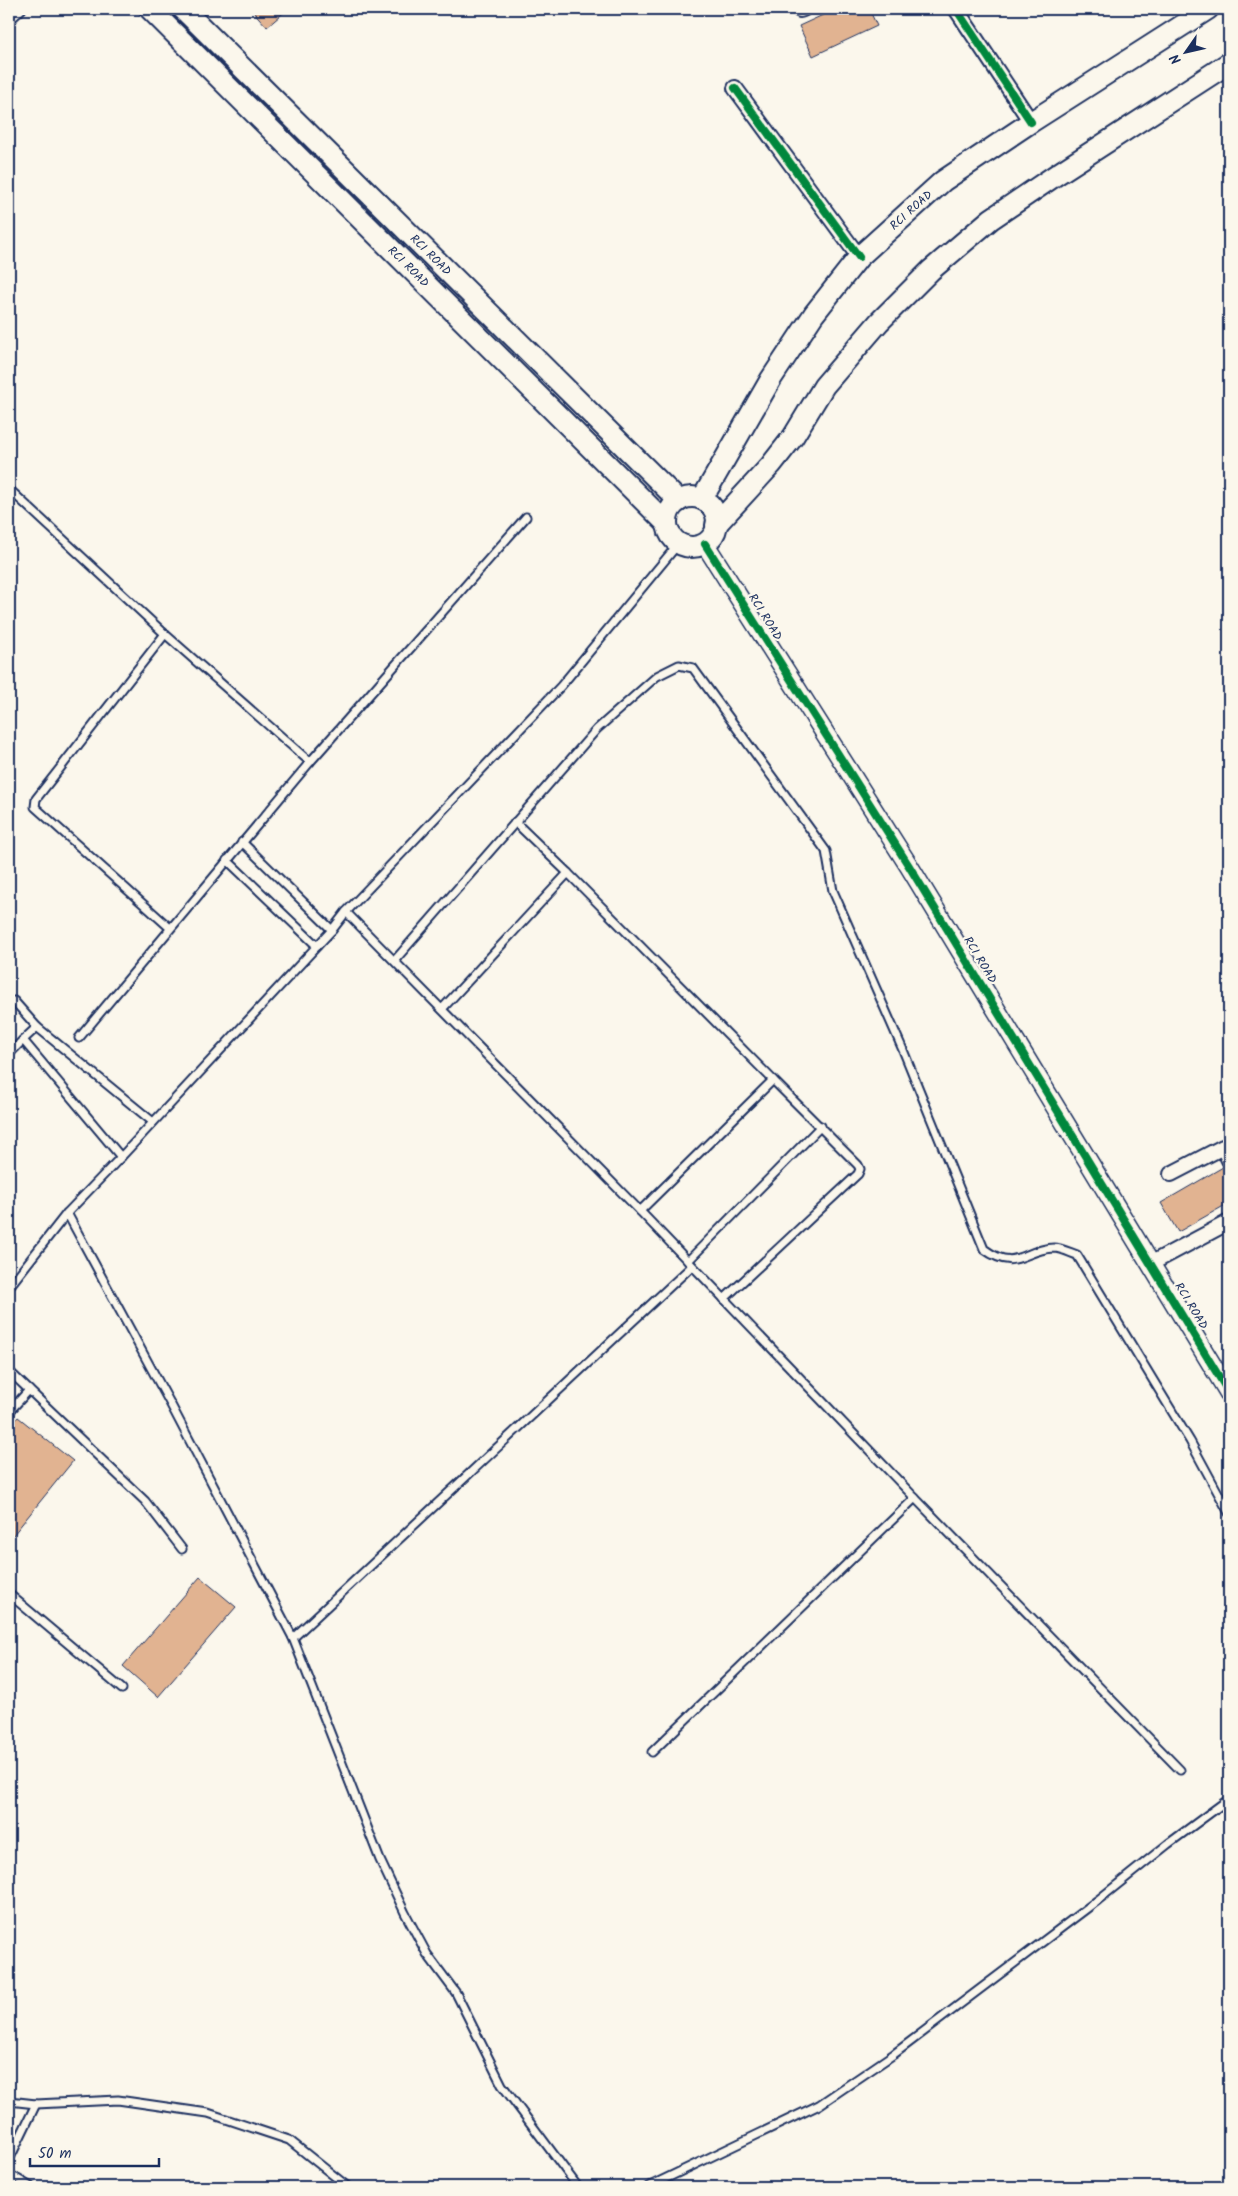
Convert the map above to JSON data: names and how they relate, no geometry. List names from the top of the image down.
{
  "streets": {
    "main road": ["RCI ROAD"]
  },
  "scale_bar": "50 m",
  "north": "bottom left"
}
